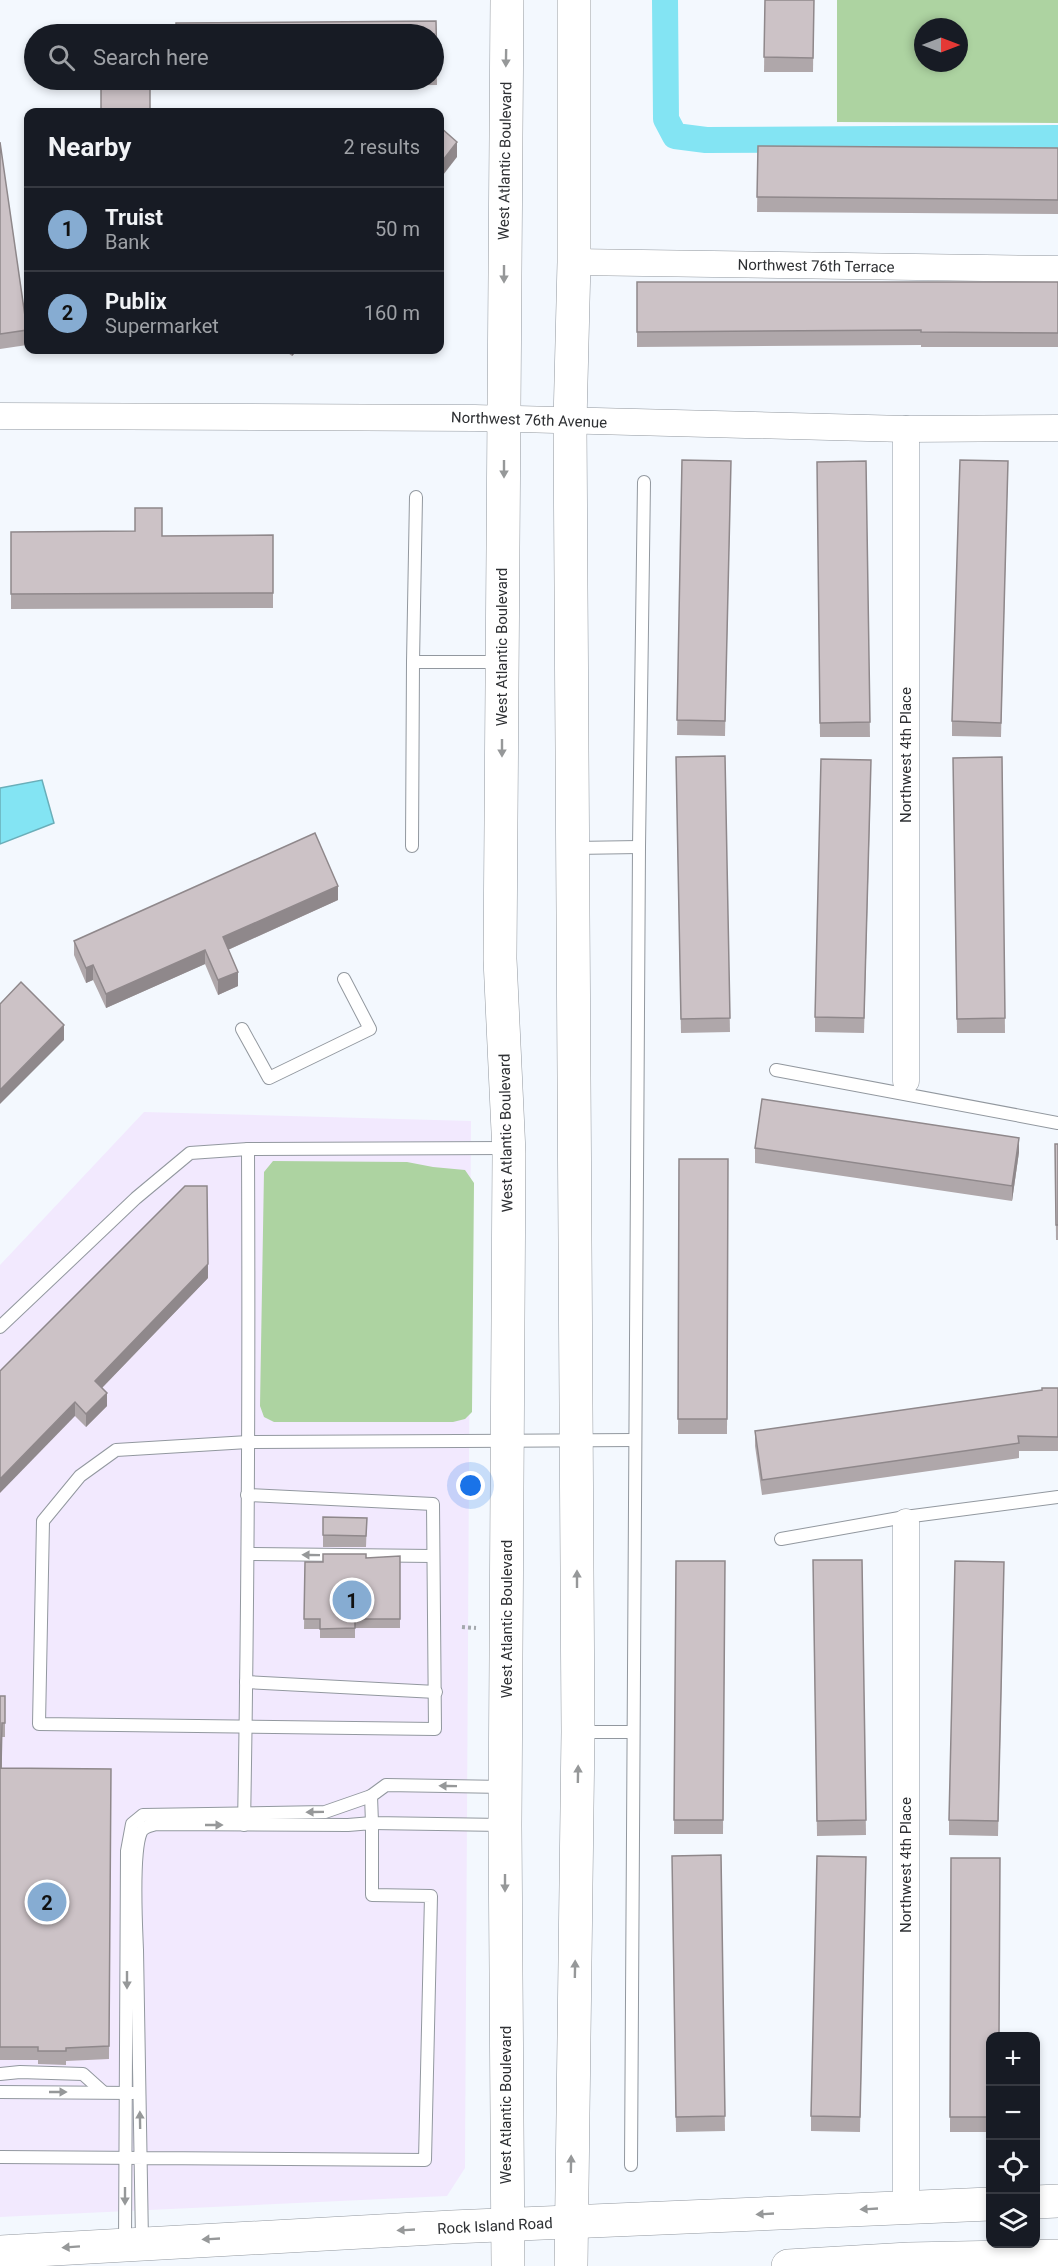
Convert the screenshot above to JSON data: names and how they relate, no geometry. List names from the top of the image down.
{
  "streets": {
    "main road": ["West Atlantic Boulevard", "Rock Island Road"],
    "street": ["Northwest 76th Terrace", "Northwest 76th Avenue", "Northwest 4th Place"]
  },
  "crossings": [
    ["West Atlantic Boulevard", "Northwest 76th Avenue"],
    ["West Atlantic Boulevard", "Rock Island Road"],
    ["Northwest 76th Avenue", "Northwest 4th Place"],
    ["Northwest 4th Place", "Rock Island Road"]
  ],
  "one_way": ["Rock Island Road"],
  "north": "right",
  "page": {
    "search": "Search here",
    "heading": ["Nearby", "2 results"],
    "list": [
      {
        "mark": "1",
        "name": "Truist",
        "note": "Bank",
        "value": "50 m"
      },
      {
        "mark": "2",
        "name": "Publix",
        "note": "Supermarket",
        "value": "160 m"
      }
    ],
    "pins": ["1", "2"],
    "map_buttons": ["+", "−"]
  }
}
